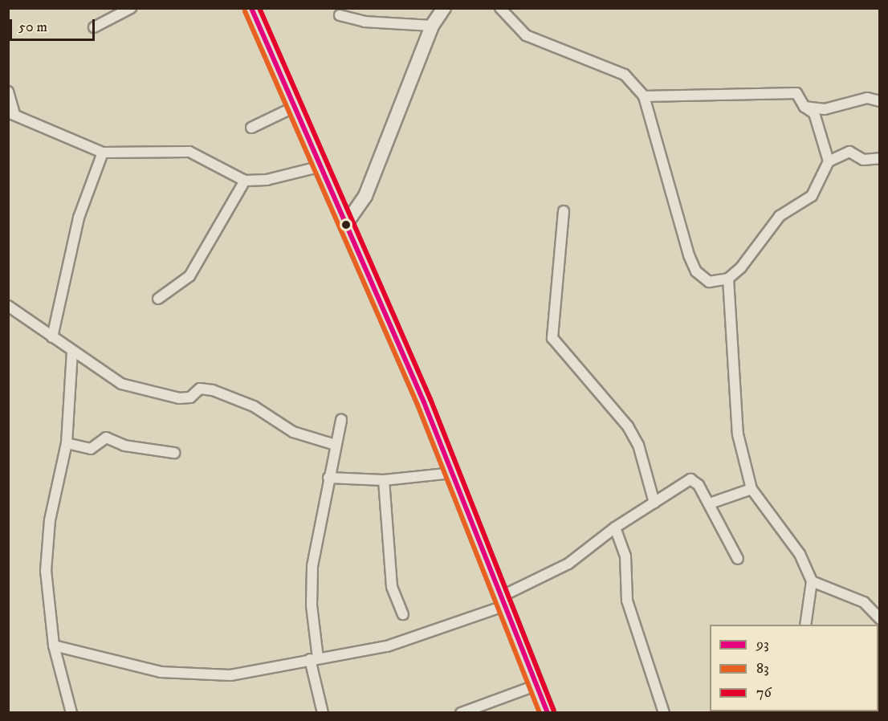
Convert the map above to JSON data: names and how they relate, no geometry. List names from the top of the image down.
{
  "lines": ["transit line 93", "transit line 76", "transit line 83"],
  "legend": ["93", "83", "76"],
  "scale_bar": "50 m"
}
